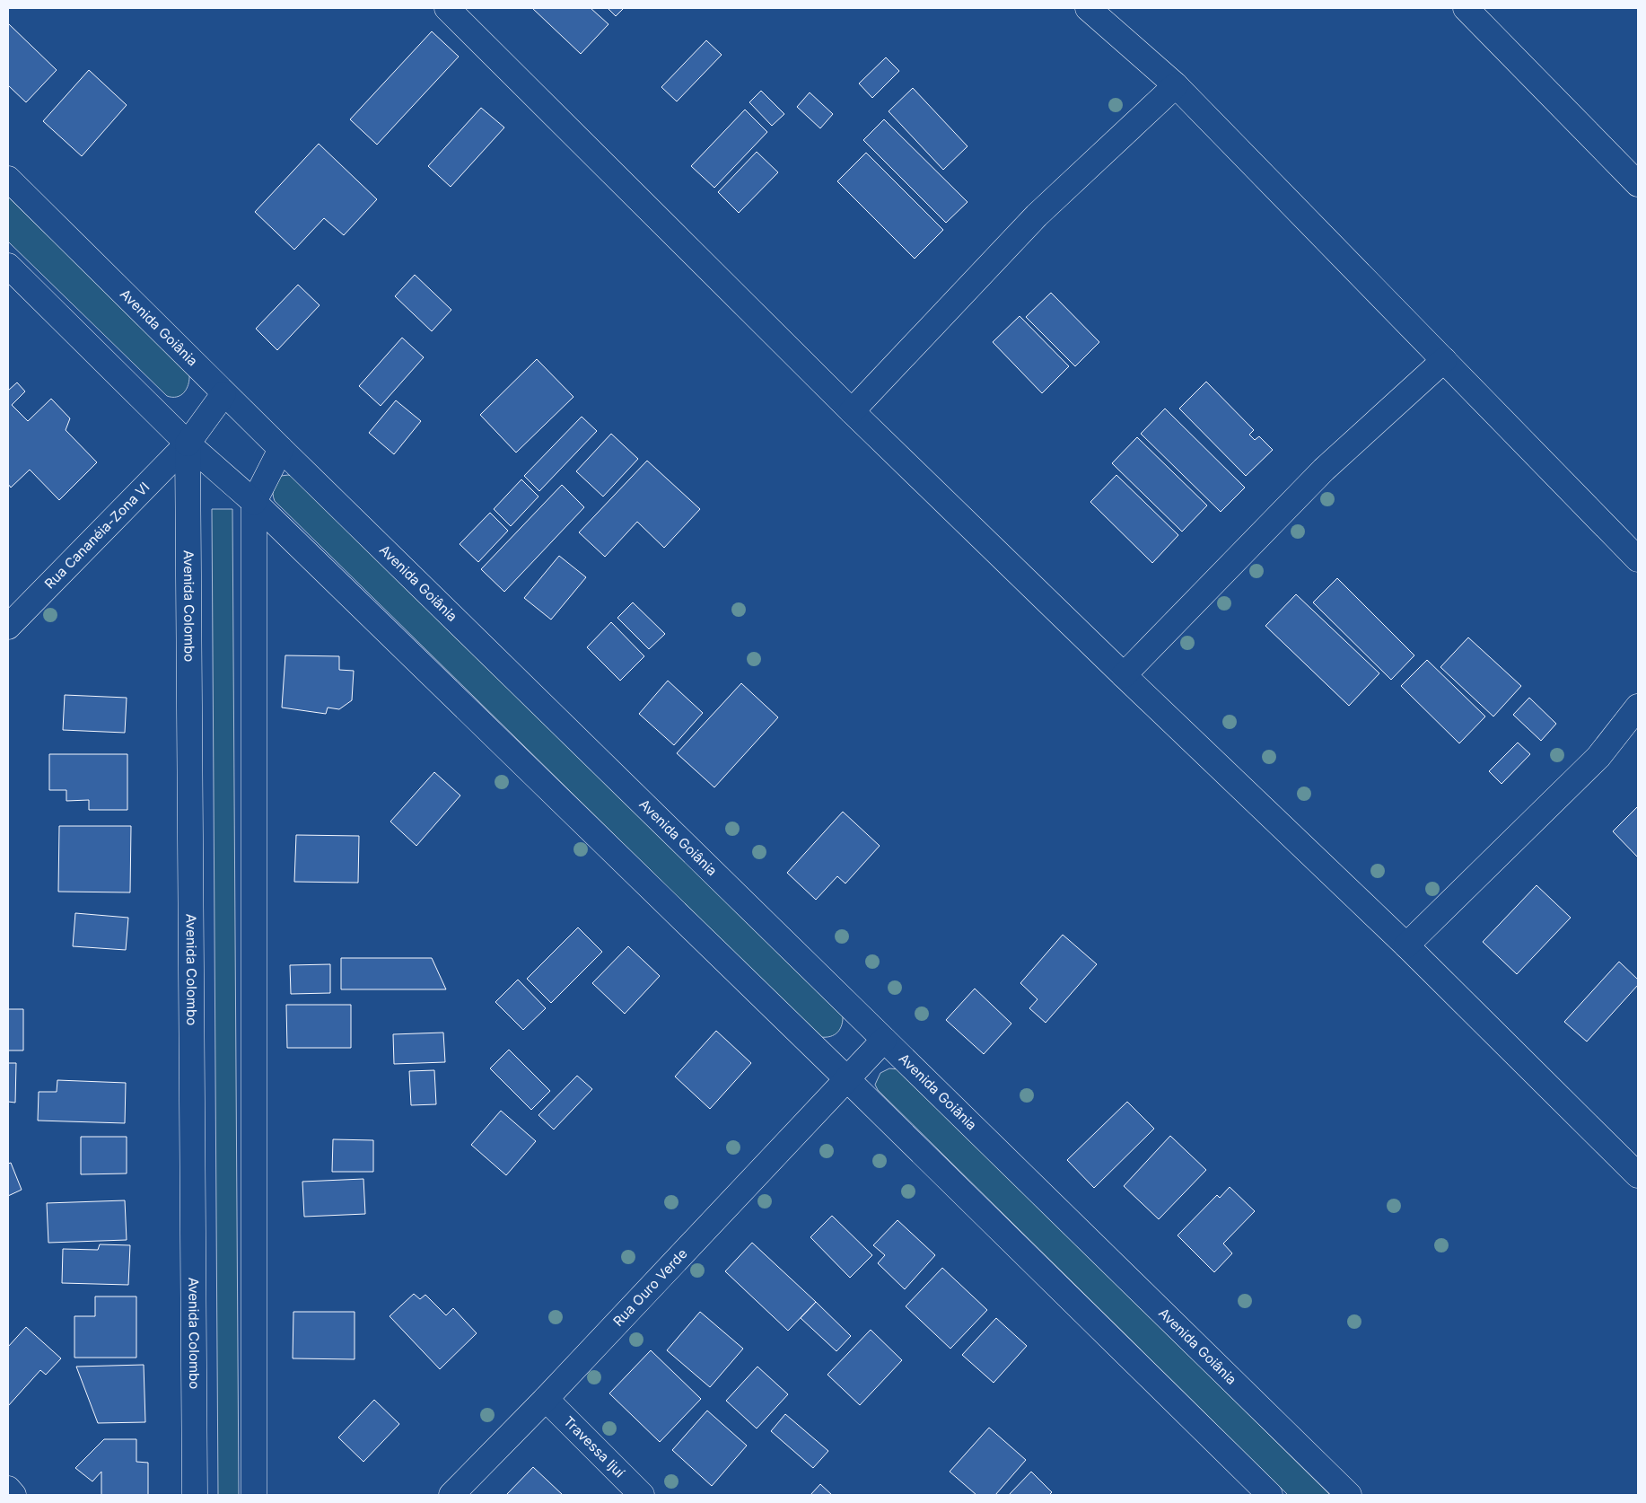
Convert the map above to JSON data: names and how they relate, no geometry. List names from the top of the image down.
{
  "streets": {
    "street": [
      "Avenida Goiânia",
      "Rua Cananéia-Zona VI",
      "Avenida Colombo",
      "Rua Ouro Verde",
      "Travessa Ijuí"
    ]
  },
  "crossings": [
    ["Avenida Goiânia", "Rua Cananéia-Zona VI"],
    ["Avenida Goiânia", "Rua Ouro Verde"],
    ["Rua Cananéia-Zona VI", "Avenida Colombo"],
    ["Rua Ouro Verde", "Travessa Ijuí"]
  ]
}
